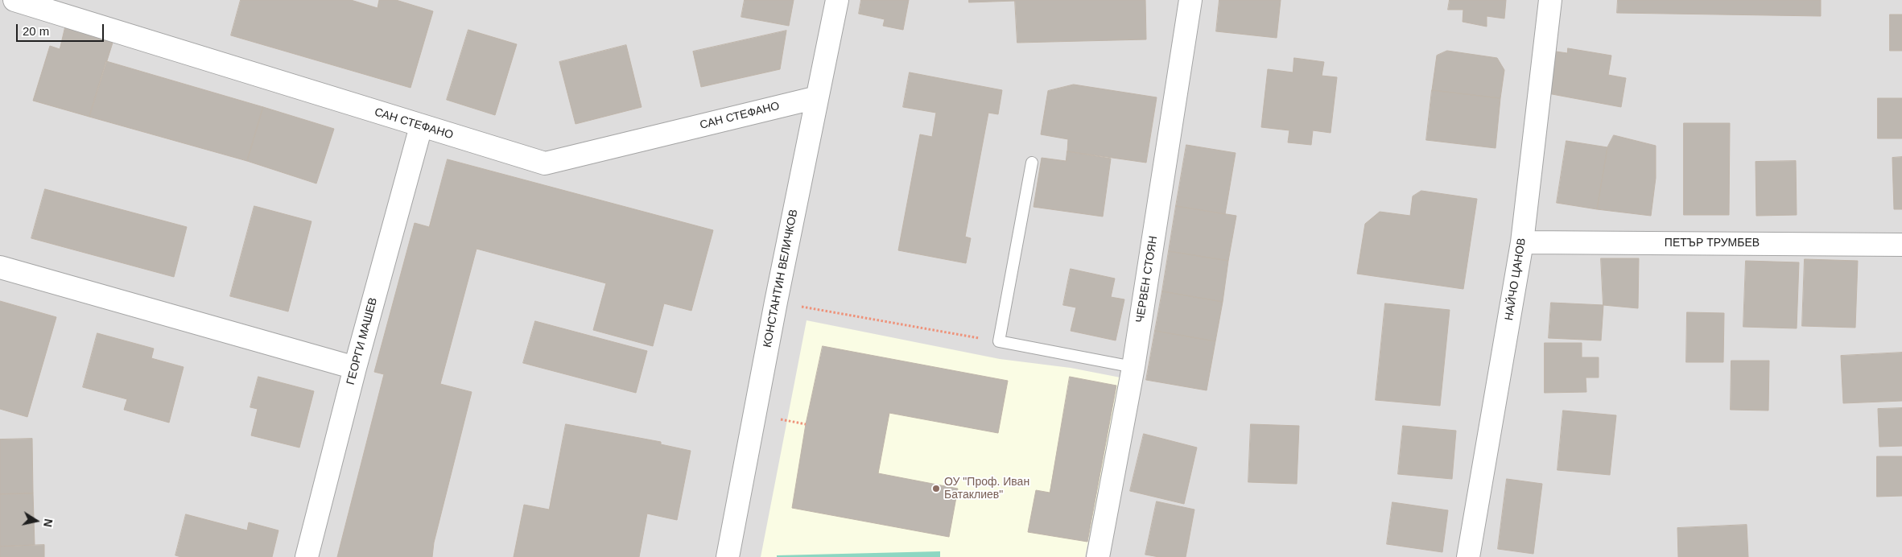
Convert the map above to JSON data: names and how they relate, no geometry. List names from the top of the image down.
{
  "streets": {
    "street": [
      "САН СТЕФАНО",
      "ПЕТЪР ТРУМБЕВ",
      "КОНСТАНТИН ВЕЛИЧКОВ",
      "ЧЕРВЕН СТОЯН",
      "НАЙЧО ЦАНОВ",
      "ГЕОРГИ МАШЕВ"
    ]
  },
  "crossings": [
    ["САН СТЕФАНО", "КОНСТАНТИН ВЕЛИЧКОВ"],
    ["САН СТЕФАНО", "ГЕОРГИ МАШЕВ"],
    ["ПЕТЪР ТРУМБЕВ", "НАЙЧО ЦАНОВ"]
  ],
  "places": ["ОУ \"Проф. Иван Батаклиев\""],
  "scale_bar": "20 m",
  "north": "right"
}
